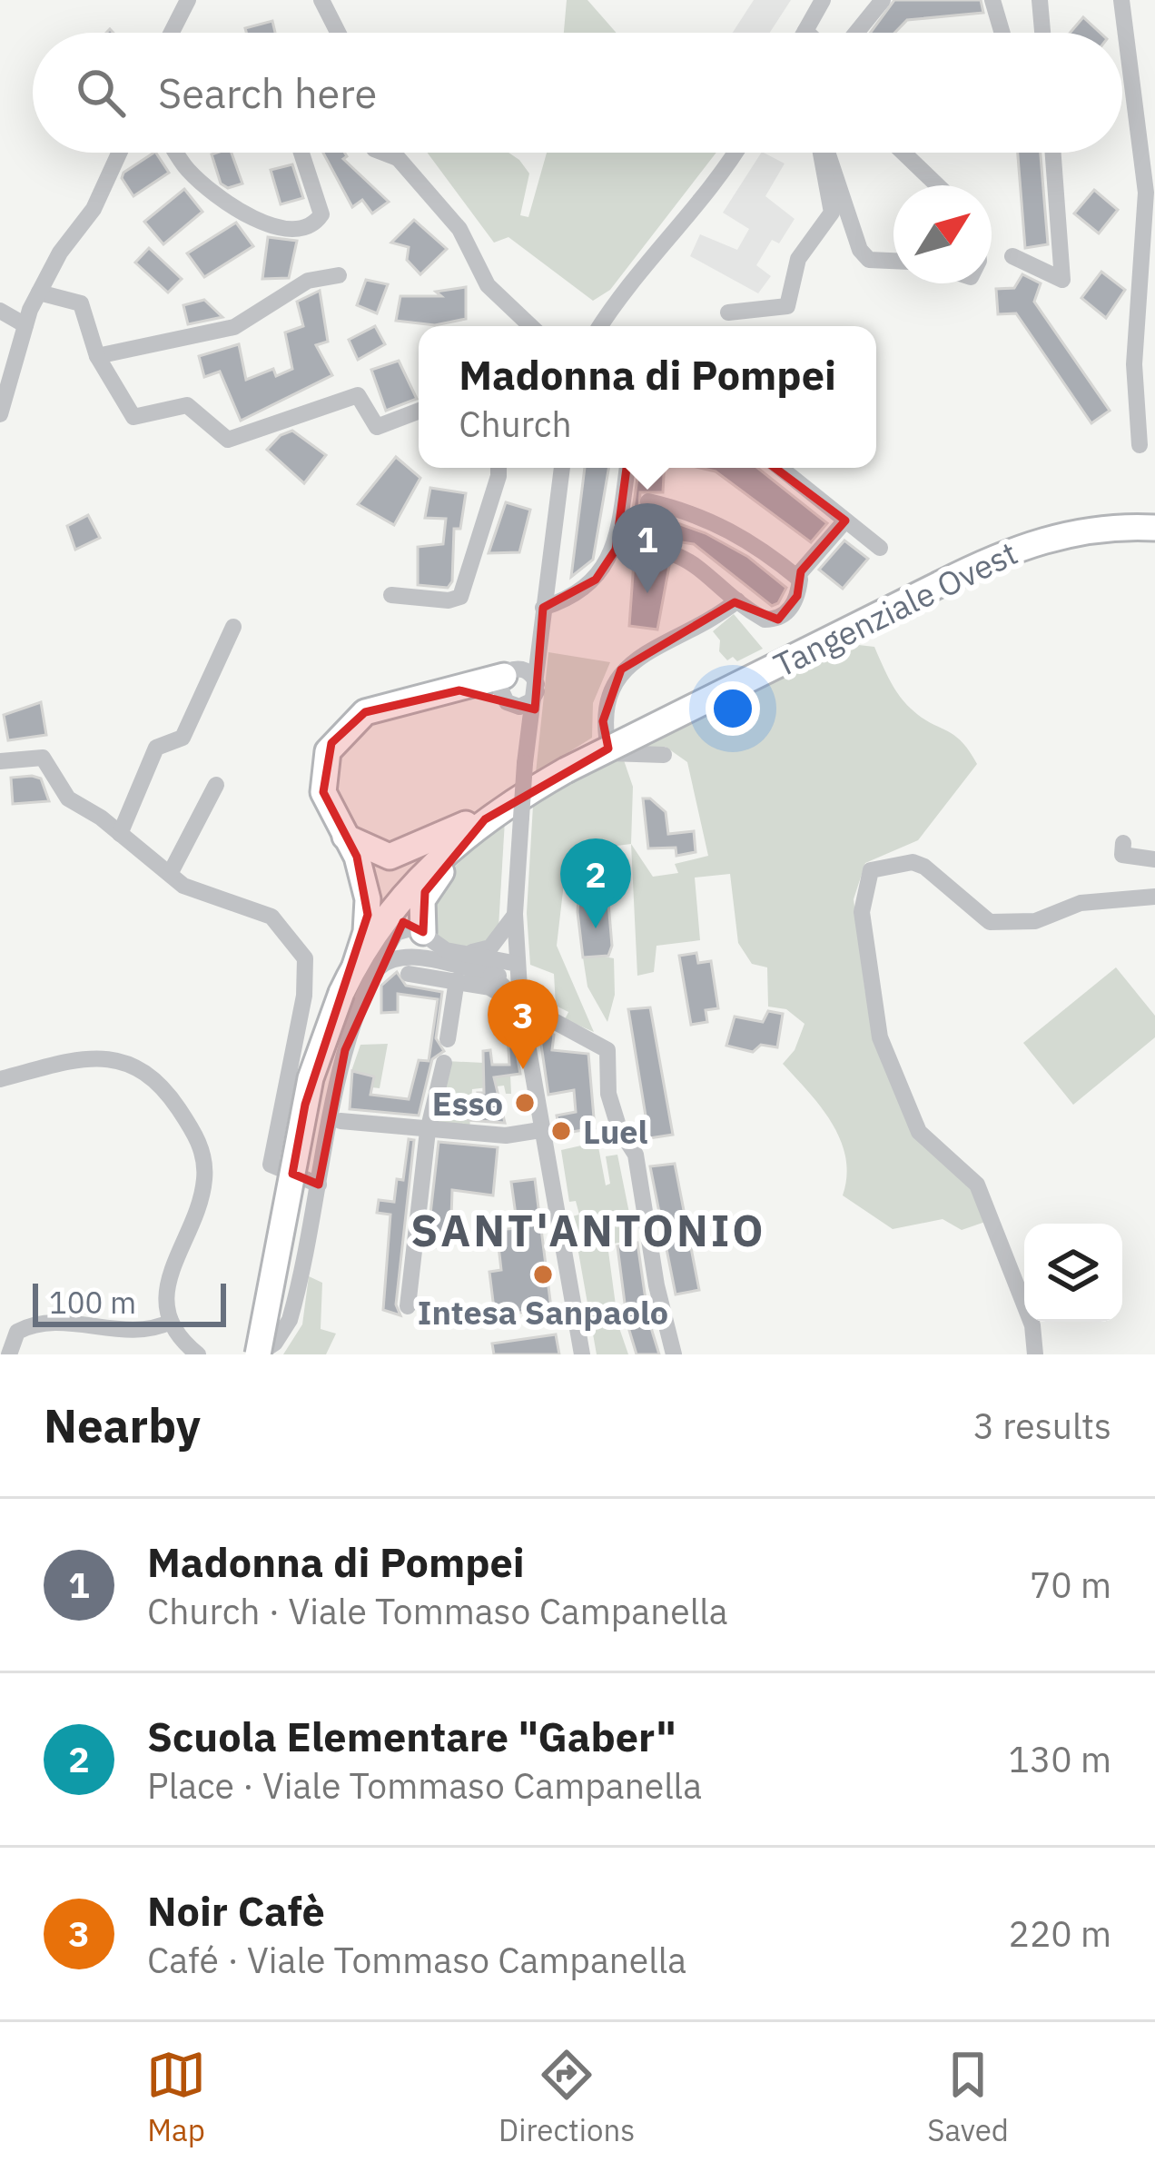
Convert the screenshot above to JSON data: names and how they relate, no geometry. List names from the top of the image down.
{
  "streets": {
    "highway": ["Tangenziale Ovest"]
  },
  "districts": ["SANT'ANTONIO"],
  "places": ["Esso", "Luel", "Intesa Sanpaolo"],
  "scale_bar": "100 m",
  "north": "top right",
  "page": {
    "search": "Search here",
    "popup": ["Madonna di Pompei", "Church"],
    "pins": ["1", "2", "3"],
    "scale": "100 m",
    "heading": ["Nearby", "3 results"],
    "list": [
      {
        "mark": "1",
        "name": "Madonna di Pompei",
        "note": "Church · Viale Tommaso Campanella",
        "value": "70 m"
      },
      {
        "mark": "2",
        "name": "Scuola Elementare \"Gaber\"",
        "note": "Place · Viale Tommaso Campanella",
        "value": "130 m"
      },
      {
        "mark": "3",
        "name": "Noir Cafè",
        "note": "Café · Viale Tommaso Campanella",
        "value": "220 m"
      }
    ],
    "nav": ["Map", "Directions", "Saved"]
  }
}
